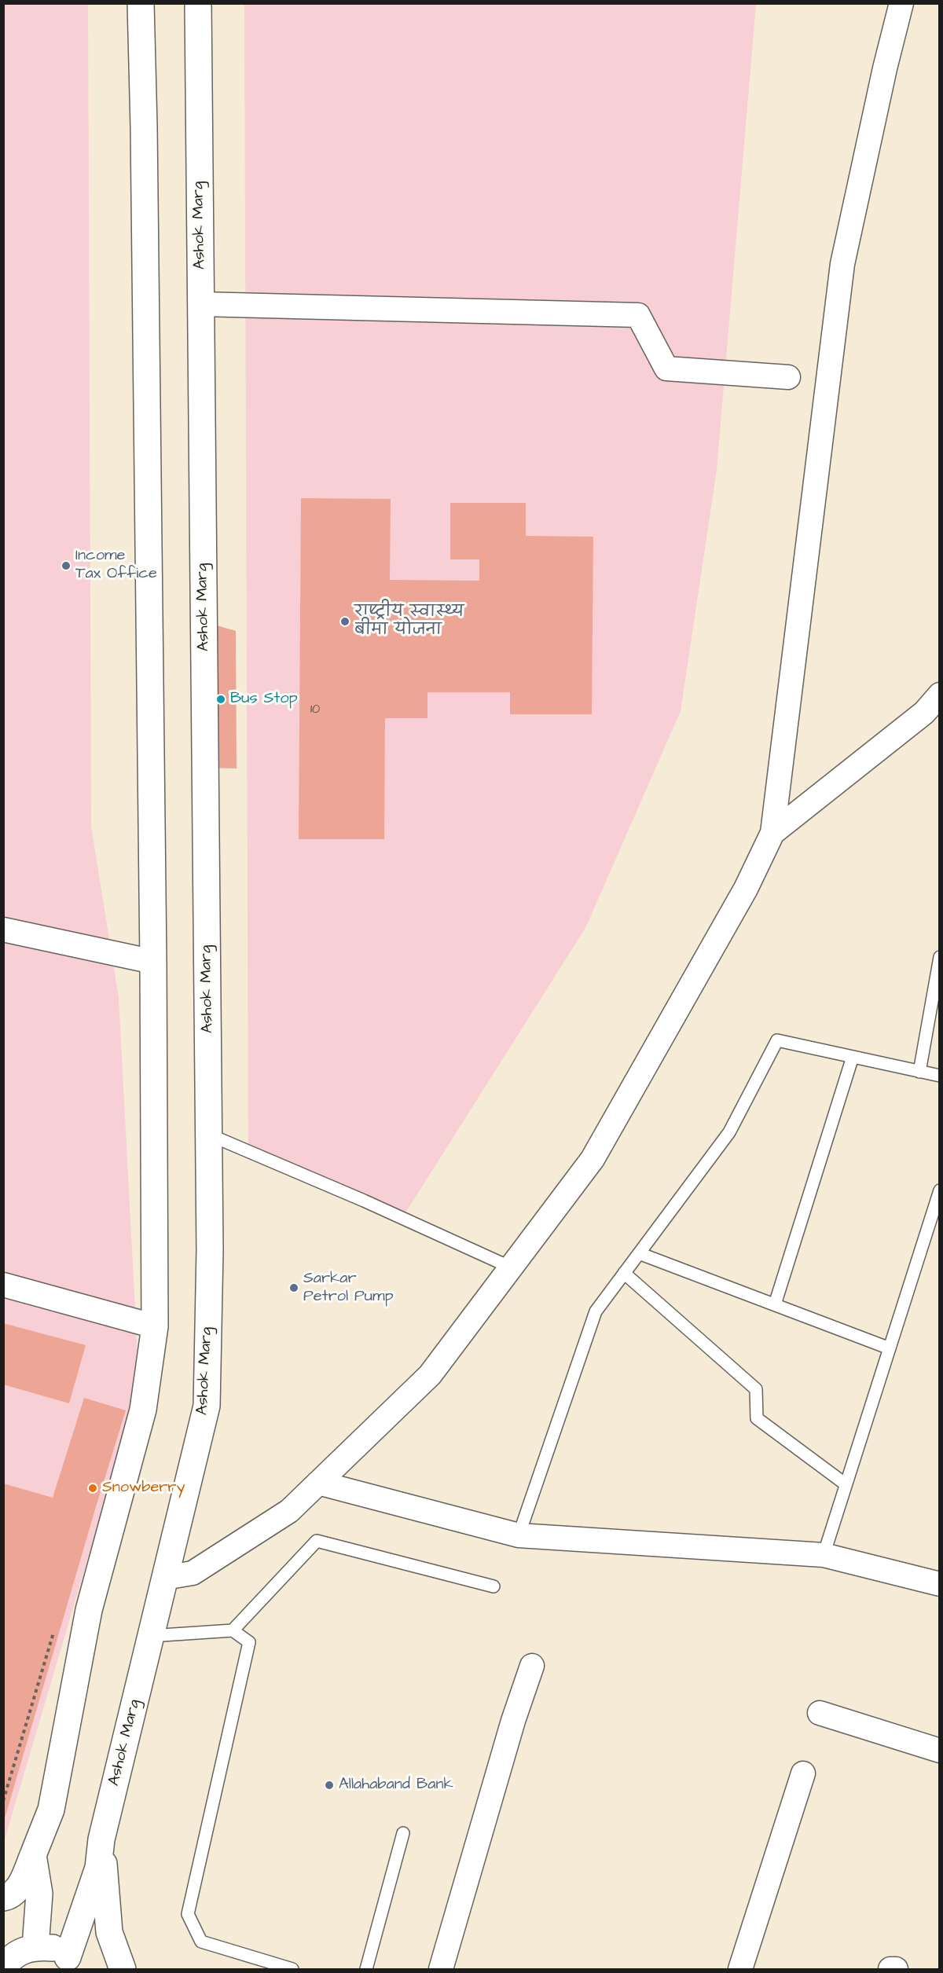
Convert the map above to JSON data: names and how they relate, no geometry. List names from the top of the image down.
{
  "streets": {
    "main road": ["Ashok Marg"]
  },
  "places": [
    "Income Tax Office",
    "राष्ट्रीय स्वास्थ्य बीमा योजना",
    "Bus Stop",
    "Sarkar Petrol Pump",
    "Snowberry",
    "Allahaband Bank"
  ],
  "house_numbers": ["10"]
}
